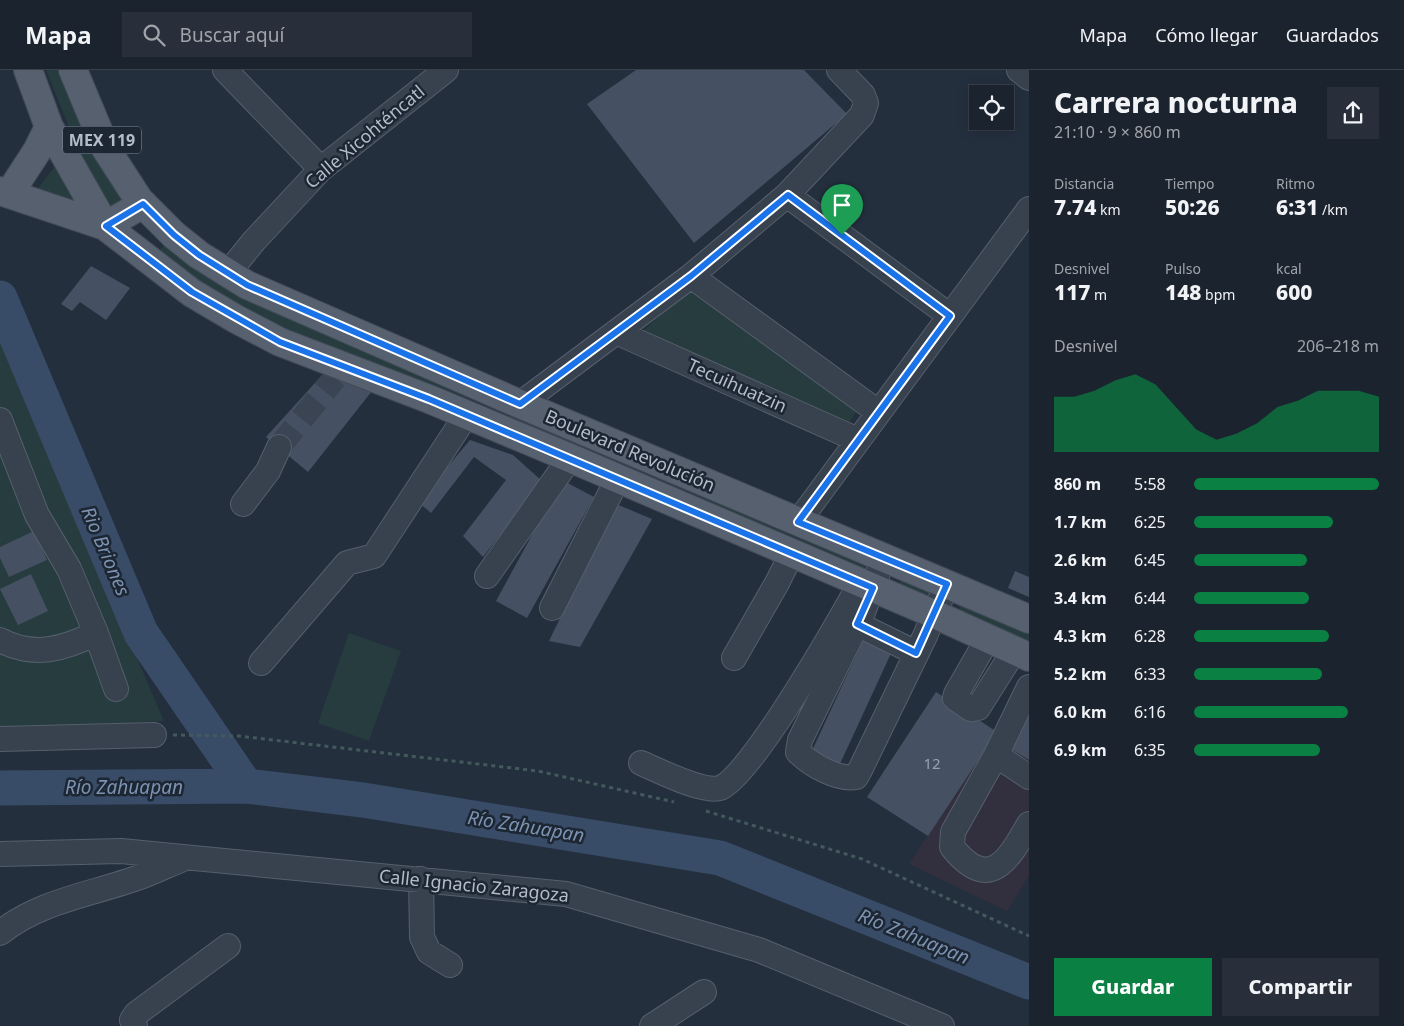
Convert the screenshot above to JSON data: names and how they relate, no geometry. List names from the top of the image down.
{
  "streets": {
    "main road": ["MEX 119", "Boulevard Revolución"],
    "street": ["Calle Xicohténcatl", "Tecuihuatzin", "Calle Ignacio Zaragoza"]
  },
  "crossings": [
    ["Calle Xicohténcatl", "Boulevard Revolución"]
  ],
  "water": ["Rio Briones", "Río Zahuapan"],
  "house_numbers": ["12"],
  "page": {
    "header": "Mapa",
    "search": "Buscar aquí",
    "nav": ["Mapa", "Cómo llegar", "Guardados"],
    "heading": ["Carrera nocturna", "21:10 · 9 × 860 m"],
    "stats": [
      ["Distancia", "7.74 km"],
      ["Tiempo", "50:26"],
      ["Ritmo", "6:31 /km"],
      ["Desnivel", "117 m"],
      ["Pulso", "148 bpm"],
      ["kcal", "600"]
    ],
    "chart": ["Desnivel", "206–218 m"],
    "list": [
      {
        "name": "860 m",
        "note": "5:58"
      },
      {
        "name": "1.7 km",
        "note": "6:25"
      },
      {
        "name": "2.6 km",
        "note": "6:45"
      },
      {
        "name": "3.4 km",
        "note": "6:44"
      },
      {
        "name": "4.3 km",
        "note": "6:28"
      },
      {
        "name": "5.2 km",
        "note": "6:33"
      },
      {
        "name": "6.0 km",
        "note": "6:16"
      },
      {
        "name": "6.9 km",
        "note": "6:35"
      }
    ],
    "buttons": ["Guardar", "Compartir"]
  }
}
